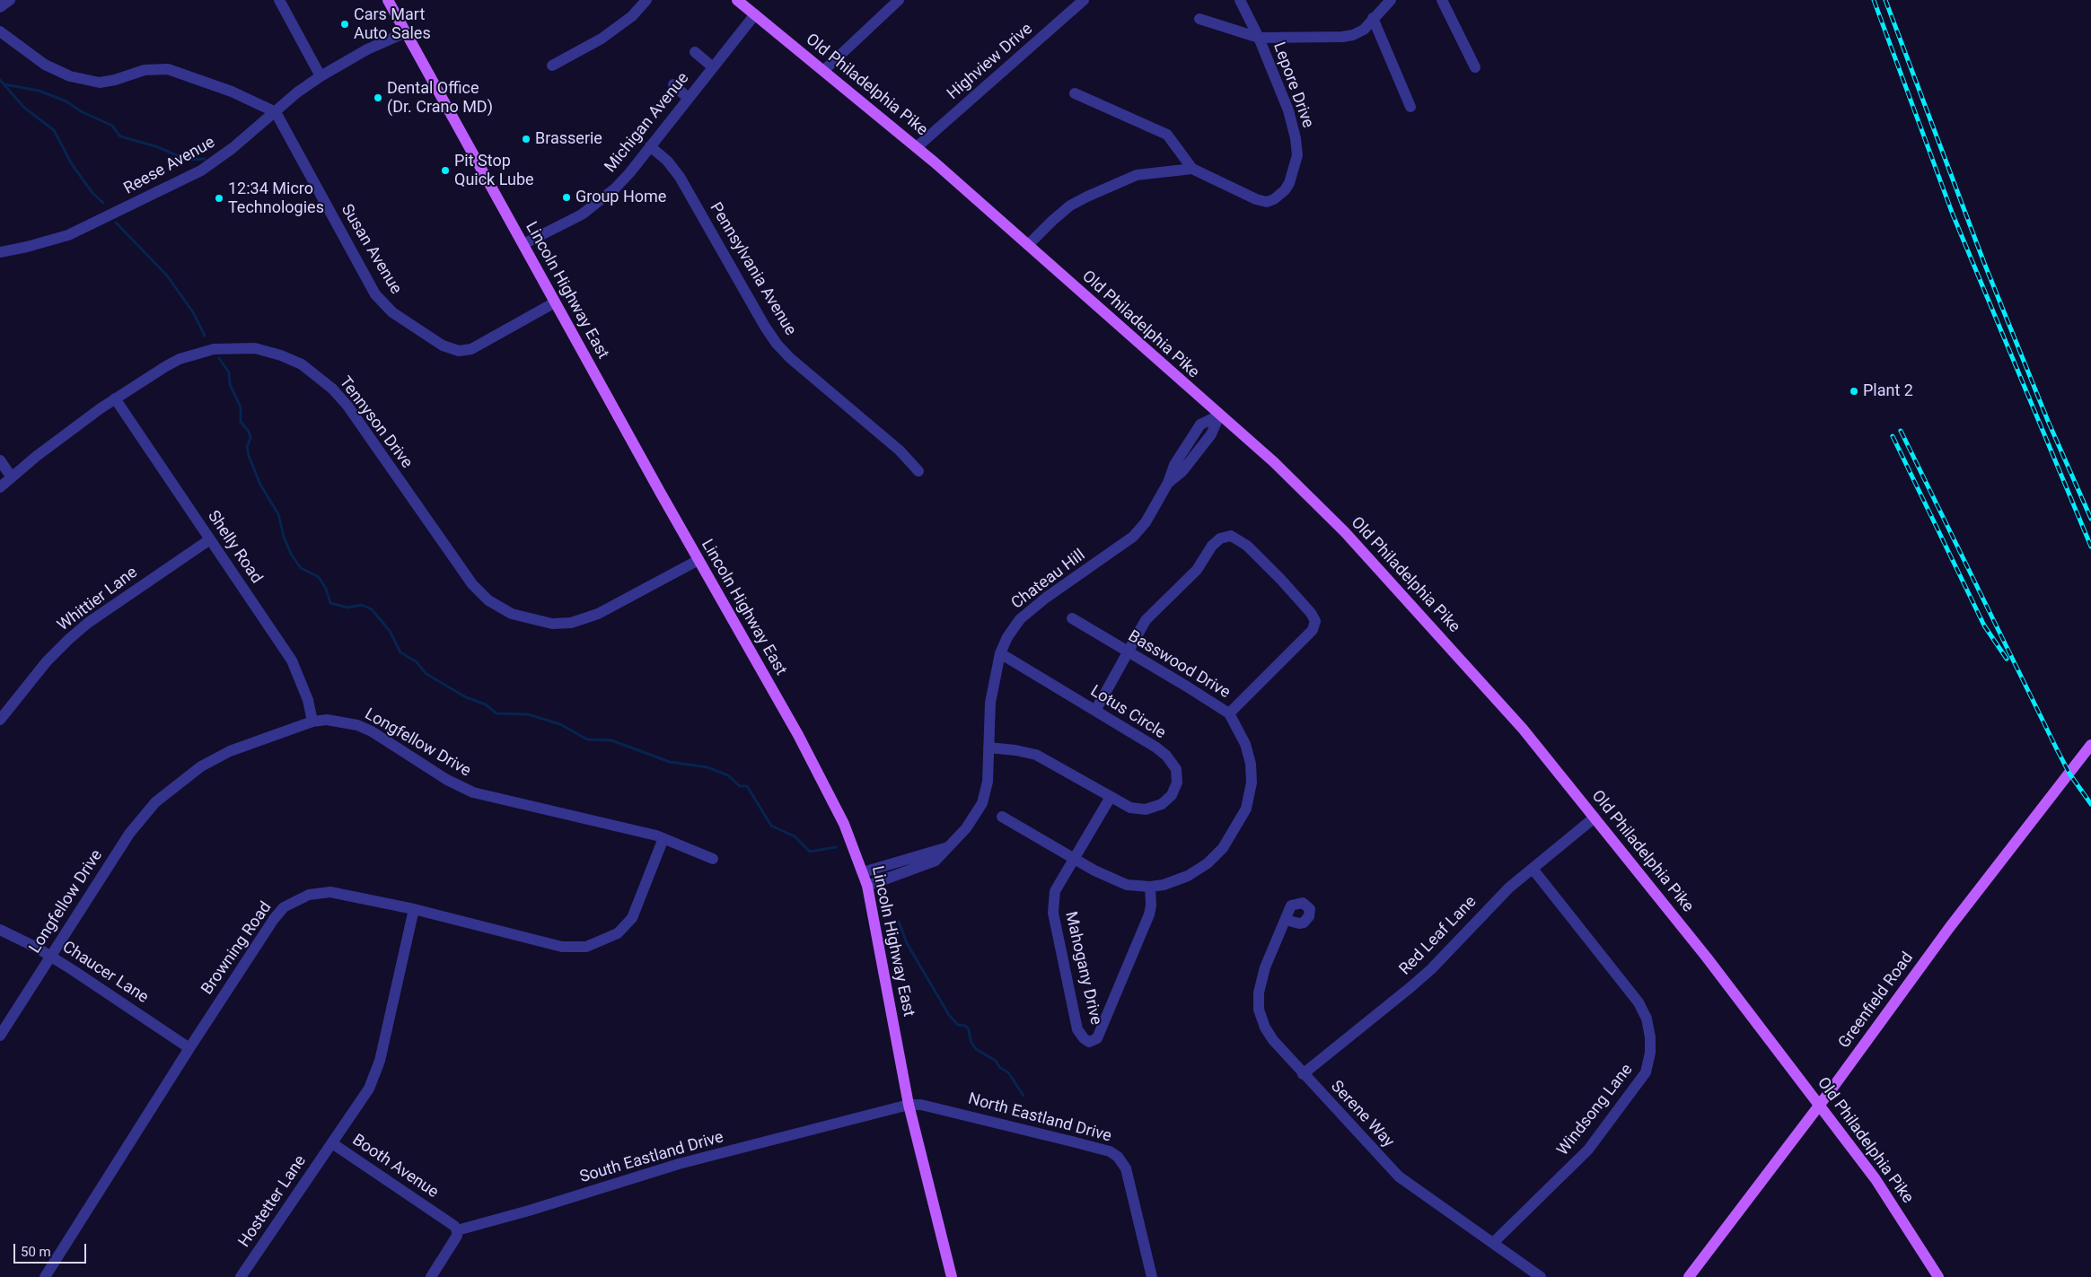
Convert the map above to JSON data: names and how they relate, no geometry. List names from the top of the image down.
{
  "streets": {
    "main road": ["Old Philadelphia Pike", "Lincoln Highway East", "Greenfield Road"],
    "street": [
      "Highview Drive",
      "Lepore Drive",
      "Michigan Avenue",
      "Reese Avenue",
      "Susan Avenue",
      "Pennsylvania Avenue",
      "Tennyson Drive",
      "Shelly Road",
      "Chateau Hill",
      "Whittier Lane",
      "Basswood Drive",
      "Lotus Circle",
      "Longfellow Drive",
      "Red Leaf Lane",
      "Browning Road",
      "Mahogany Drive",
      "Chaucer Lane",
      "Windsong Lane",
      "Serene Way",
      "North Eastland Drive",
      "South Eastland Drive",
      "Booth Avenue",
      "Hostetter Lane"
    ]
  },
  "crossings": [
    ["Highview Drive", "Old Philadelphia Pike"],
    ["Old Philadelphia Pike", "Michigan Avenue"],
    ["Old Philadelphia Pike", "Chateau Hill"],
    ["Old Philadelphia Pike", "Red Leaf Lane"],
    ["Old Philadelphia Pike", "Greenfield Road"],
    ["Michigan Avenue", "Pennsylvania Avenue"],
    ["Michigan Avenue", "Lincoln Highway East"],
    ["Reese Avenue", "Susan Avenue"],
    ["Reese Avenue", "Lincoln Highway East"],
    ["Susan Avenue", "Lincoln Highway East"],
    ["Lincoln Highway East", "Tennyson Drive"],
    ["Lincoln Highway East", "Chateau Hill"],
    ["Lincoln Highway East", "North Eastland Drive"],
    ["Lincoln Highway East", "South Eastland Drive"],
    ["Tennyson Drive", "Shelly Road"],
    ["Shelly Road", "Whittier Lane"],
    ["Shelly Road", "Longfellow Drive"],
    ["Chateau Hill", "Lotus Circle"],
    ["Basswood Drive", "Mahogany Drive"],
    ["Lotus Circle", "Mahogany Drive"],
    ["Longfellow Drive", "Browning Road"],
    ["Longfellow Drive", "Chaucer Lane"],
    ["Red Leaf Lane", "Windsong Lane"],
    ["Red Leaf Lane", "Serene Way"],
    ["Browning Road", "Chaucer Lane"],
    ["Browning Road", "Booth Avenue"],
    ["Windsong Lane", "Serene Way"],
    ["North Eastland Drive", "South Eastland Drive"],
    ["South Eastland Drive", "Booth Avenue"],
    ["Booth Avenue", "Hostetter Lane"]
  ],
  "places": [
    "Cars Mart Auto Sales",
    "Dental Office (Dr. Crano MD)",
    "Brasserie",
    "Pit Stop Quick Lube",
    "Group Home",
    "12:34 Micro Technologies",
    "Plant 2"
  ],
  "scale_bar": "50 m"
}
